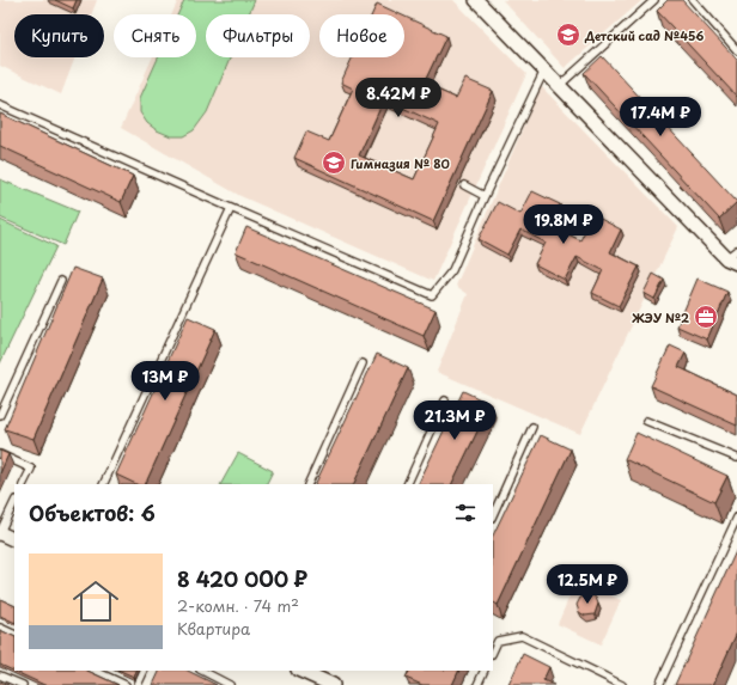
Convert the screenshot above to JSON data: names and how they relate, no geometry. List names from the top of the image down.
{
  "places": {
    "school or university": ["Детский сад №456", "Гимназия № 80"],
    "office": ["ЖЭУ №2"]
  },
  "page": {
    "chip": [
      "Купить",
      "Снять",
      "Фильтры",
      "Новое"
    ],
    "price": [
      "8.42M ₽",
      "17.4M ₽",
      "19.8M ₽",
      "13M ₽",
      "21.3M ₽",
      "12.5M ₽"
    ],
    "heading": "Объектов: 6",
    "list": [
      {
        "name": "8 420 000 ₽",
        "note": "2-комн. · 74 m² · Квартира"
      }
    ]
  }
}
